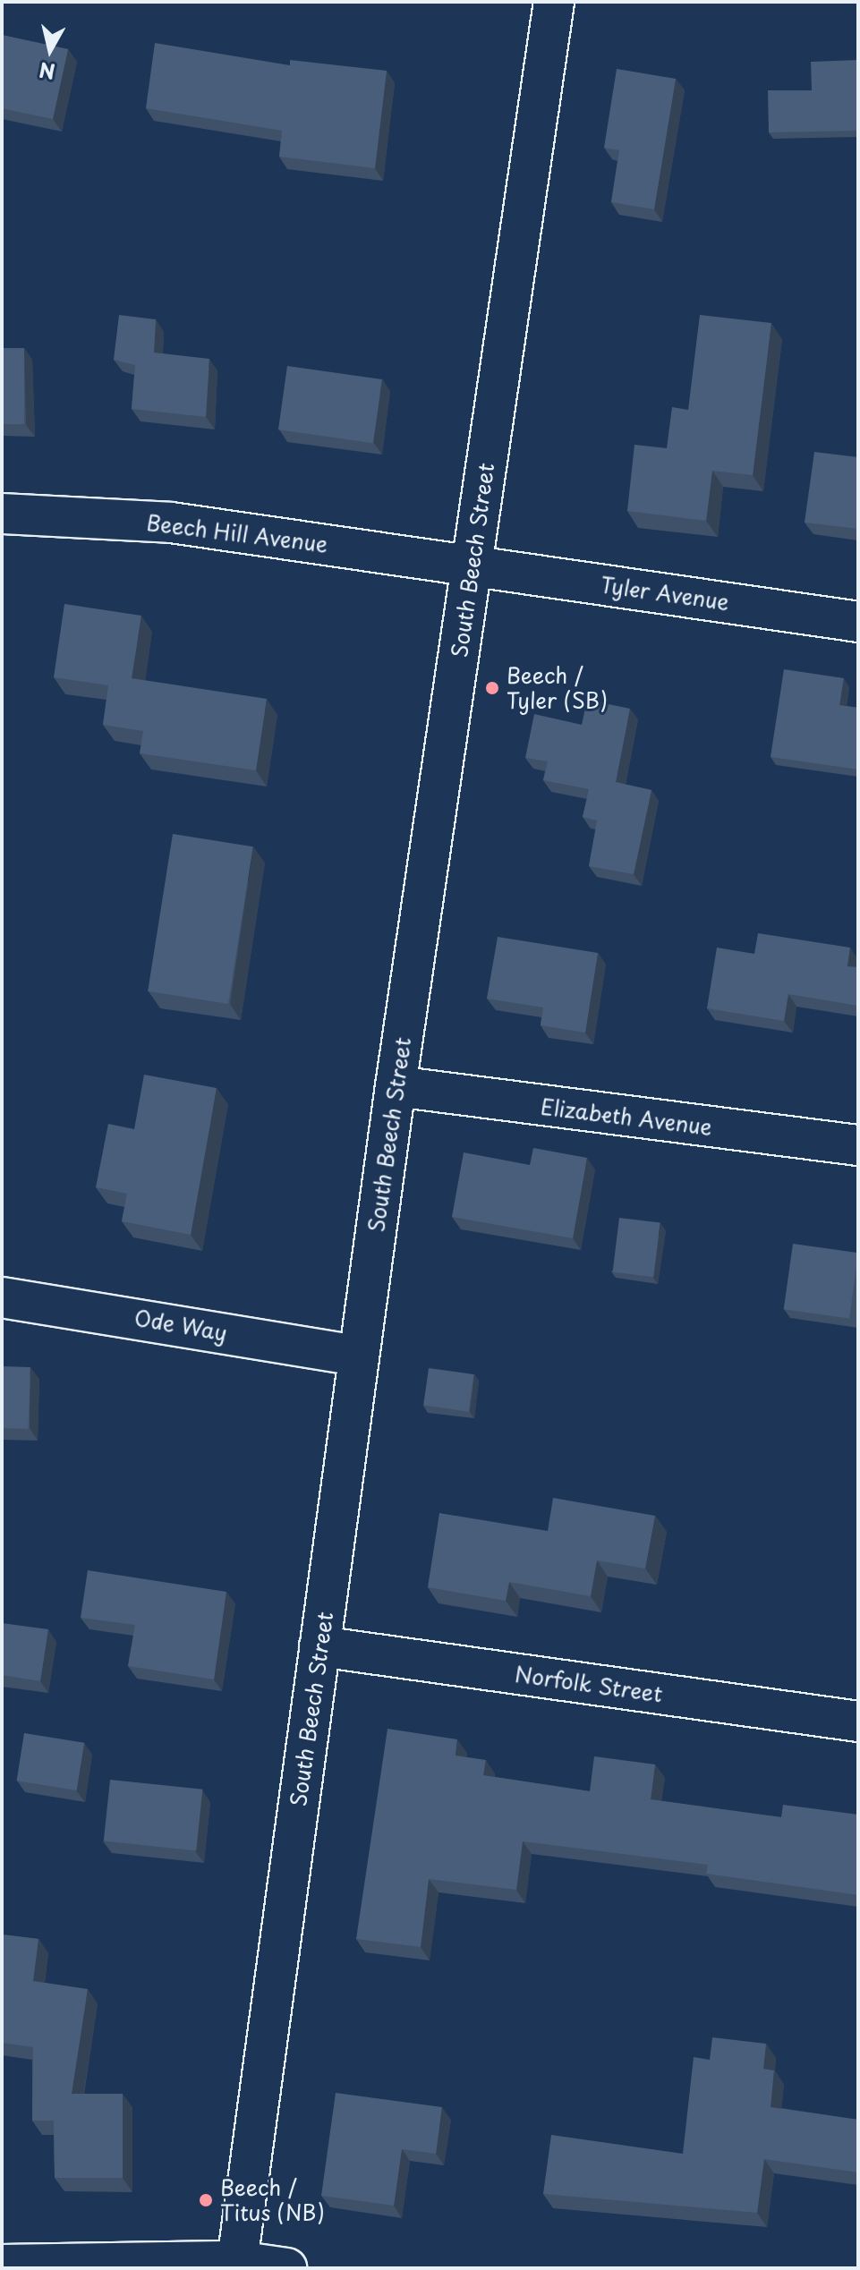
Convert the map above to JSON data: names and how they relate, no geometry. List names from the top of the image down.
{
  "streets": {
    "street": [
      "Beech Hill Avenue",
      "South Beech Street",
      "Tyler Avenue",
      "Elizabeth Avenue",
      "Ode Way",
      "Norfolk Street"
    ]
  },
  "crossings": [
    ["Beech Hill Avenue", "South Beech Street"],
    ["Beech Hill Avenue", "Tyler Avenue"],
    ["South Beech Street", "Tyler Avenue"],
    ["South Beech Street", "Elizabeth Avenue"],
    ["South Beech Street", "Ode Way"],
    ["South Beech Street", "Norfolk Street"]
  ],
  "places": ["Beech / Tyler (SB)", "Beech / Titus (NB)"],
  "north": "bottom"
}
